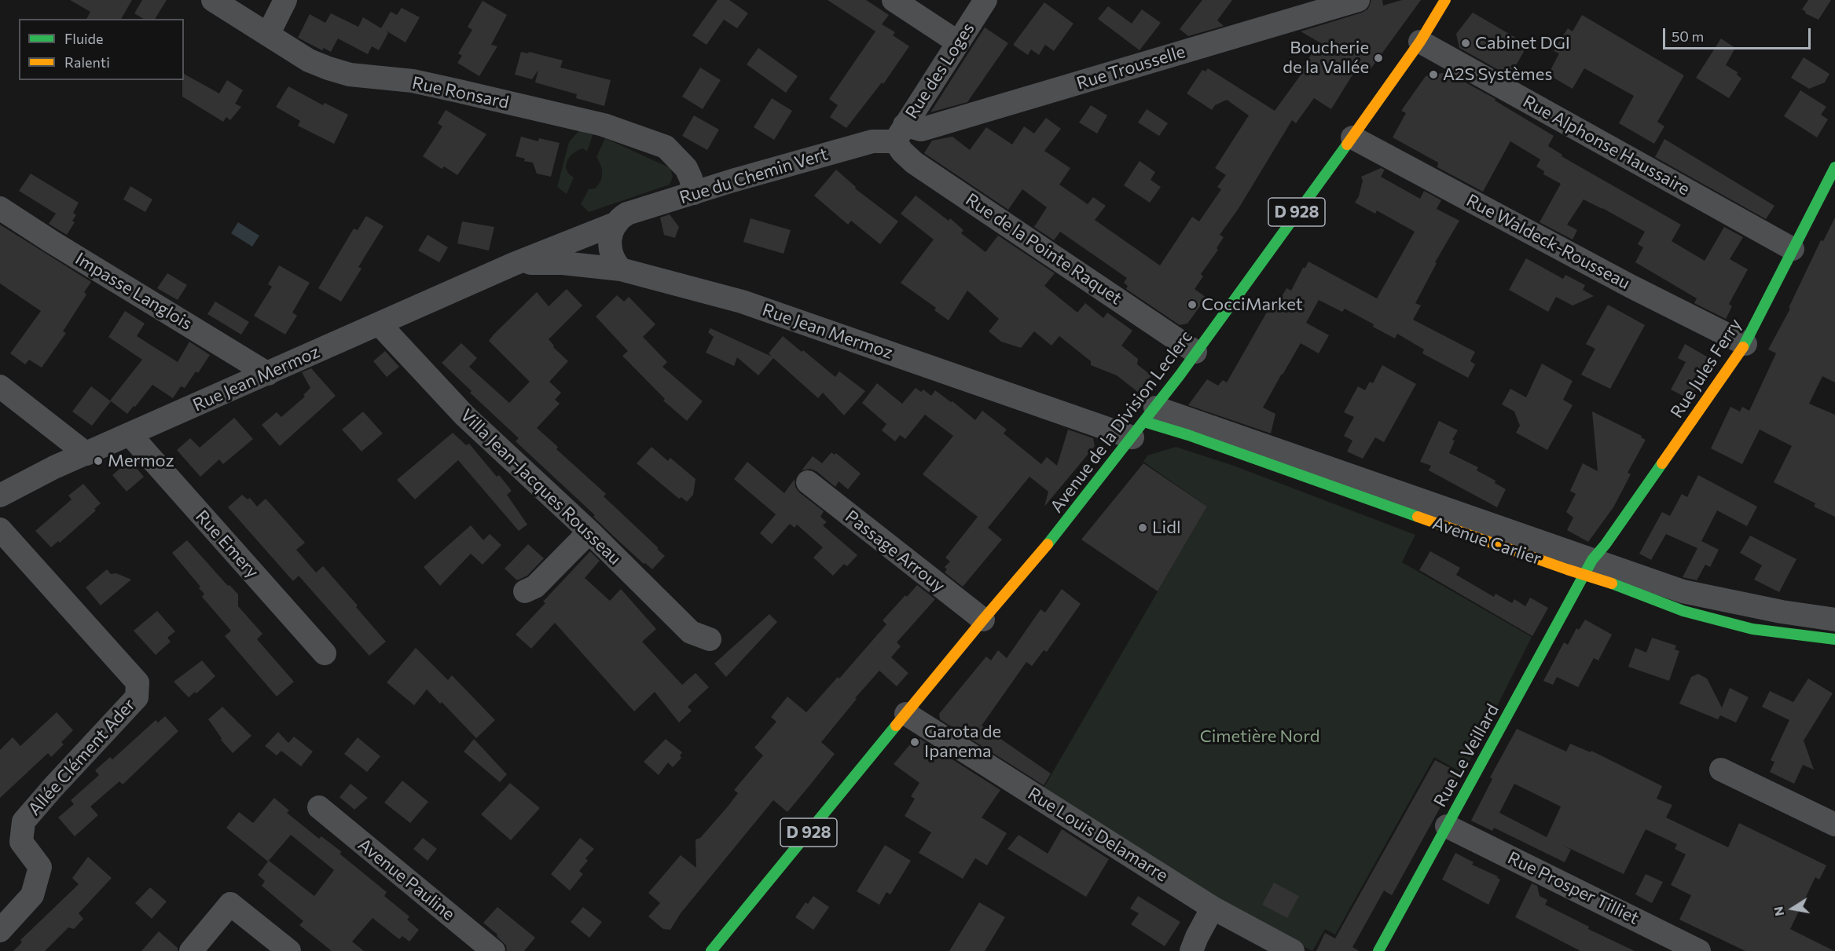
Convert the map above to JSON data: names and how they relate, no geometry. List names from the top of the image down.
{
  "streets": {
    "main road": [
      "D 928",
      "Rue Jules Ferry",
      "Avenue de la Division Leclerc",
      "Avenue Carlier",
      "Rue Le Veillard"
    ],
    "street": [
      "Rue Trousselle",
      "Rue des Loges",
      "Rue Ronsard",
      "Rue Alphonse Haussaire",
      "Rue du Chemin Vert",
      "Rue Waldeck-Rousseau",
      "Rue de la Pointe Raquet",
      "Impasse Langlois",
      "Rue Jean Mermoz",
      "Villa Jean-Jacques Rousseau",
      "Rue Emery",
      "Passage Arrouy",
      "Allée Clément Ader",
      "Rue Louis Delamarre",
      "Avenue Pauline",
      "Rue Prosper Tilliet"
    ]
  },
  "crossings": [
    ["Rue Trousselle", "Rue des Loges"],
    ["Rue Trousselle", "Rue du Chemin Vert"],
    ["Rue Trousselle", "Rue de la Pointe Raquet"],
    ["Rue des Loges", "Rue du Chemin Vert"],
    ["Rue des Loges", "Rue de la Pointe Raquet"],
    ["Rue Ronsard", "Rue du Chemin Vert"],
    ["Rue Alphonse Haussaire", "Rue Jules Ferry"],
    ["Rue Alphonse Haussaire", "Avenue de la Division Leclerc"],
    ["Rue du Chemin Vert", "Rue de la Pointe Raquet"],
    ["Rue du Chemin Vert", "Rue Jean Mermoz"],
    ["D 928", "Avenue de la Division Leclerc"],
    ["D 928", "Rue Louis Delamarre"],
    ["Rue Waldeck-Rousseau", "Rue Jules Ferry"],
    ["Rue Waldeck-Rousseau", "Avenue de la Division Leclerc"],
    ["Rue de la Pointe Raquet", "Avenue de la Division Leclerc"],
    ["Impasse Langlois", "Rue Jean Mermoz"],
    ["Rue Jean Mermoz", "Avenue de la Division Leclerc"],
    ["Rue Jean Mermoz", "Villa Jean-Jacques Rousseau"],
    ["Rue Jean Mermoz", "Avenue Carlier"],
    ["Rue Jean Mermoz", "Rue Emery"],
    ["Rue Jules Ferry", "Avenue Carlier"],
    ["Rue Jules Ferry", "Rue Le Veillard"],
    ["Avenue de la Division Leclerc", "Avenue Carlier"],
    ["Avenue de la Division Leclerc", "Passage Arrouy"],
    ["Avenue de la Division Leclerc", "Rue Louis Delamarre"],
    ["Avenue Carlier", "Rue Le Veillard"],
    ["Rue Le Veillard", "Rue Prosper Tilliet"]
  ],
  "parks": ["Cimetière Nord"],
  "places": [
    "Cabinet DGI",
    "Boucherie de la Vallée",
    "A2S Systèmes",
    "CocciMarket",
    "Mermoz",
    "Lidl",
    "Garota de Ipanema"
  ],
  "legend": ["Fluide", "Ralenti"],
  "scale_bar": "50 m",
  "north": "left"
}
